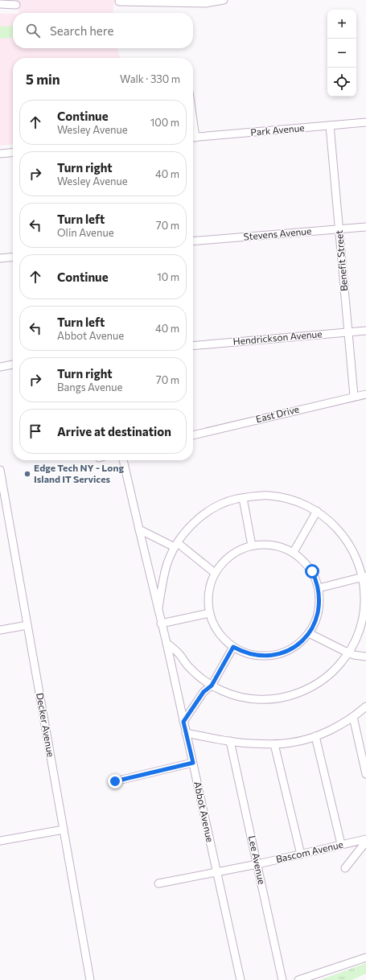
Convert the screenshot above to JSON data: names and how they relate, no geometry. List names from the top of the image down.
{
  "streets": {
    "street": [
      "Park Avenue",
      "Stevens Avenue",
      "Benefit Street",
      "Hendrickson Avenue",
      "East Drive",
      "Decker Avenue",
      "Abbot Avenue",
      "Bascom Avenue",
      "Lee Avenue"
    ]
  },
  "crossings": [
    ["Park Avenue", "Benefit Street"],
    ["Stevens Avenue", "Benefit Street"],
    ["Benefit Street", "Hendrickson Avenue"],
    ["Benefit Street", "East Drive"],
    ["Abbot Avenue", "Bascom Avenue"],
    ["Bascom Avenue", "Lee Avenue"]
  ],
  "places": ["Edge Tech NY - Long Island IT Services"],
  "page": {
    "map_buttons": ["+", "−"],
    "search": "Search here",
    "heading": ["5 min", "Walk · 330 m"],
    "list": [
      ["Continue", "Wesley Avenue", "100 m"],
      ["Turn right", "Wesley Avenue", "40 m"],
      ["Turn left", "Olin Avenue", "70 m"],
      ["Continue", "10 m"],
      ["Turn left", "Abbot Avenue", "40 m"],
      ["Turn right", "Bangs Avenue", "70 m"],
      "Arrive at destination"
    ]
  }
}
